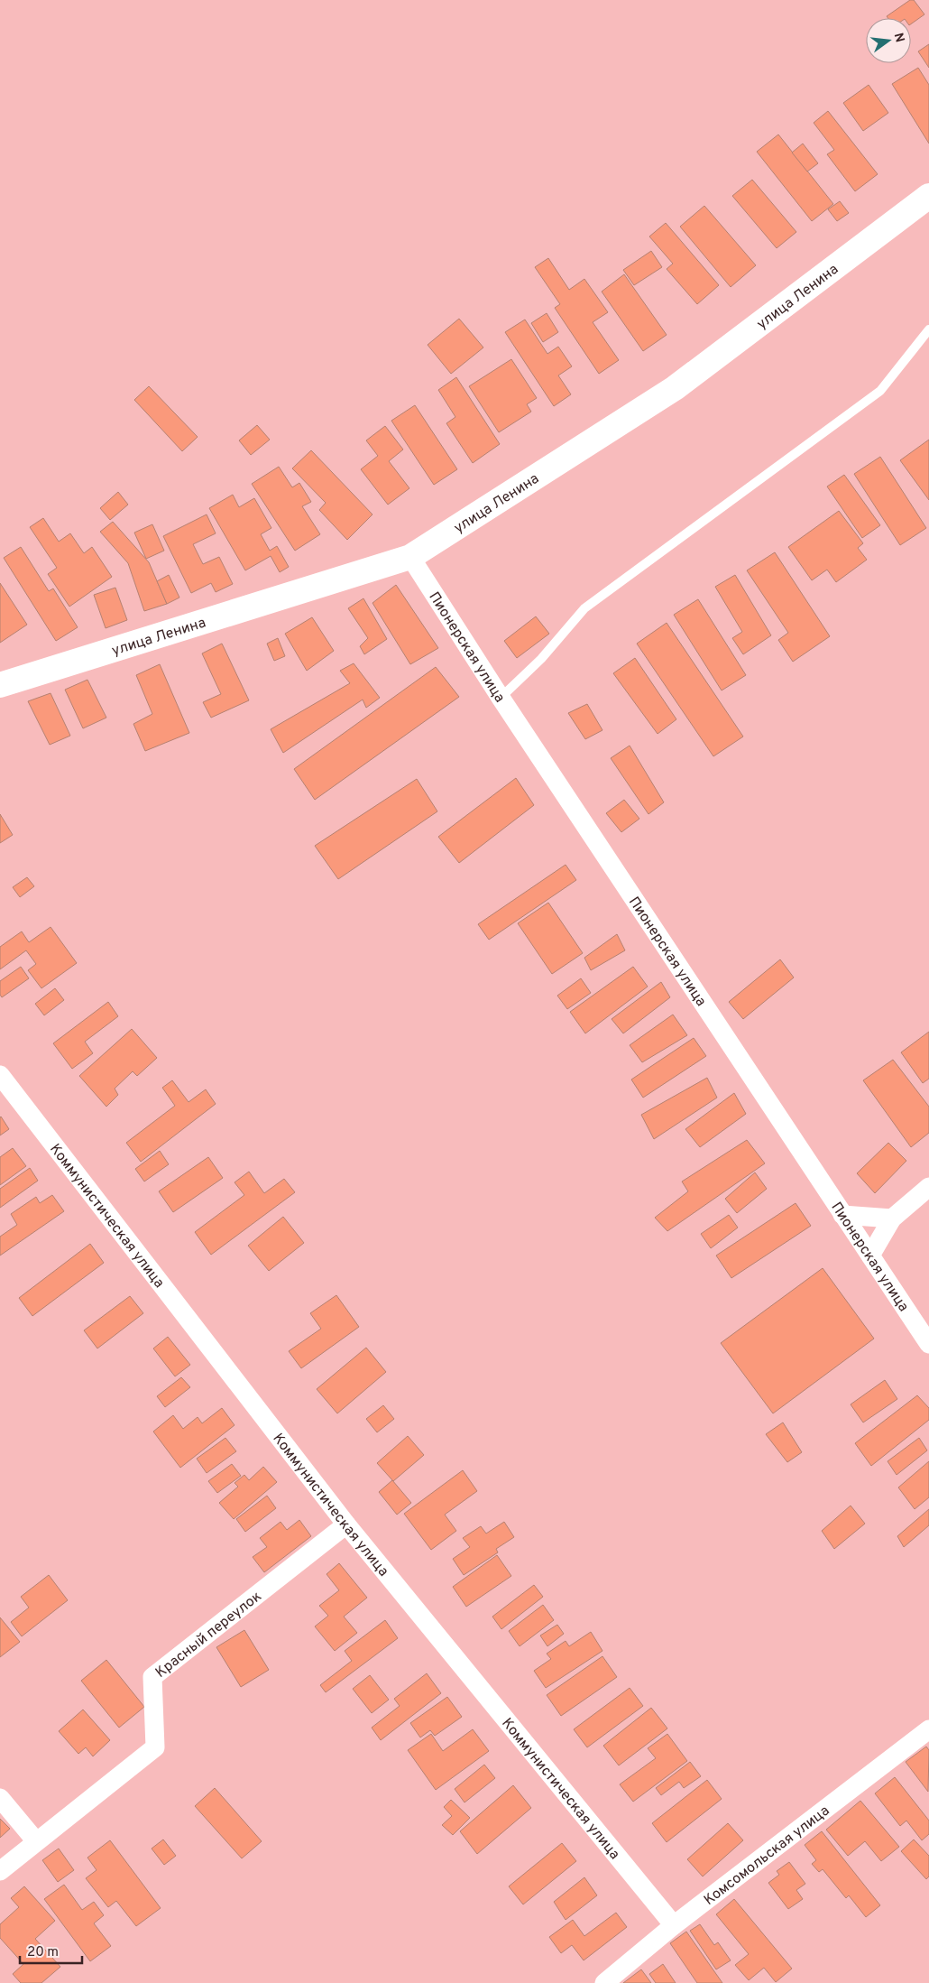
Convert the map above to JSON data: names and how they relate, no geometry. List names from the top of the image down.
{
  "streets": {
    "street": [
      "улица Ленина",
      "Пионерская улица",
      "Коммунистическая улица",
      "Красный переулок",
      "Комсомольская улица"
    ]
  },
  "crossings": [
    ["улица Ленина", "Пионерская улица"],
    ["Коммунистическая улица", "Красный переулок"],
    ["Коммунистическая улица", "Комсомольская улица"]
  ],
  "scale_bar": "20 m",
  "north": "right"
}
